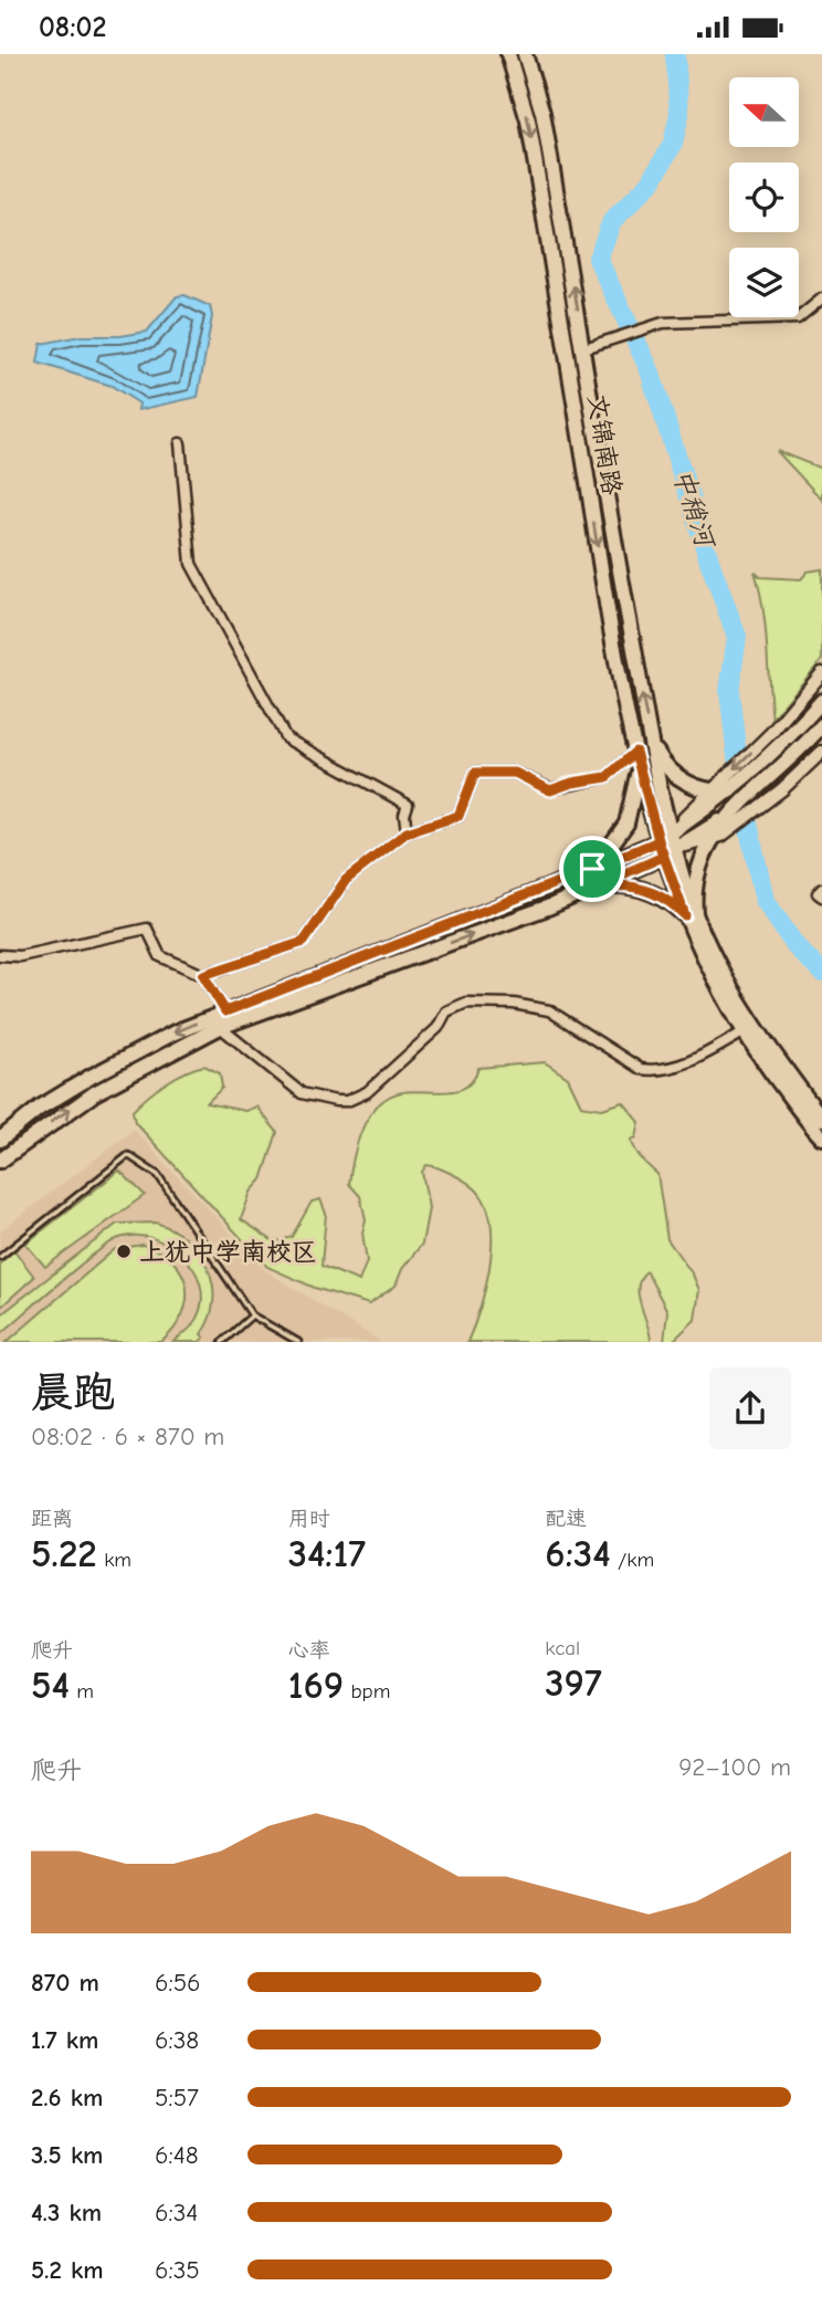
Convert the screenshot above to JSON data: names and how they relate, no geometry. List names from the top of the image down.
{
  "streets": {
    "main road": ["文锦南路"]
  },
  "water": ["中稍河"],
  "places": ["上犹中学南校区"],
  "north": "left",
  "page": {
    "status": "08:02",
    "heading": ["晨跑", "08:02 · 6 × 870 m"],
    "stats": [
      ["距离", "5.22 km"],
      ["用时", "34:17"],
      ["配速", "6:34 /km"],
      ["爬升", "54 m"],
      ["心率", "169 bpm"],
      ["kcal", "397"]
    ],
    "chart": ["爬升", "92–100 m"],
    "list": [
      {
        "name": "870 m",
        "note": "6:56"
      },
      {
        "name": "1.7 km",
        "note": "6:38"
      },
      {
        "name": "2.6 km",
        "note": "5:57"
      },
      {
        "name": "3.5 km",
        "note": "6:48"
      },
      {
        "name": "4.3 km",
        "note": "6:34"
      },
      {
        "name": "5.2 km",
        "note": "6:35"
      }
    ]
  }
}
